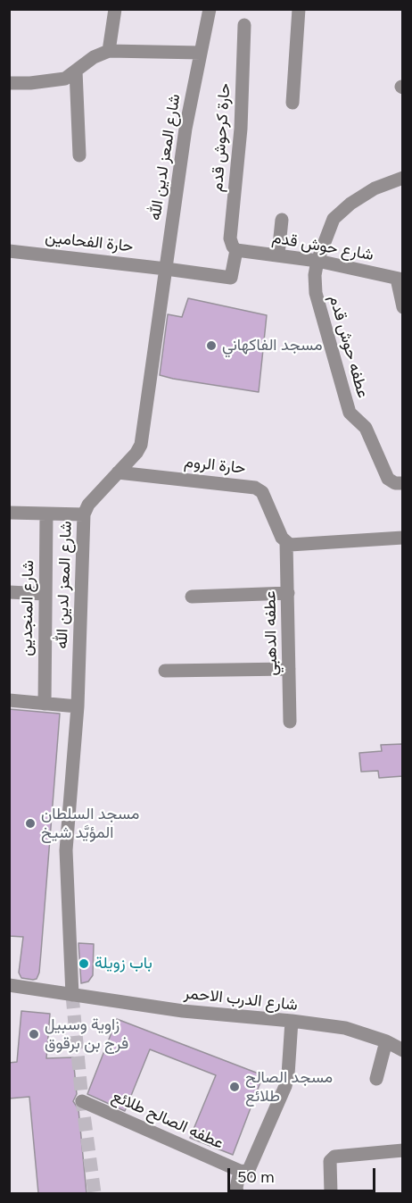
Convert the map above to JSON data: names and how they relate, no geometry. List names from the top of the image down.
{
  "streets": {
    "street": [
      "حارة كرحوش قدم",
      "شارع المعز لدين الله",
      "حارة الفحامين",
      "شارع حوش قدم",
      "عطفه حوش قدم",
      "حارة الروم",
      "شارع المنجدين",
      "عطفه الدهبي",
      "شارع الدرب الاحمر",
      "عطفه الصالح طلائع"
    ]
  },
  "crossings": [
    ["حارة كرحوش قدم", "حارة الفحامين"],
    ["حارة كرحوش قدم", "شارع حوش قدم"],
    ["شارع المعز لدين الله", "حارة الفحامين"],
    ["شارع المعز لدين الله", "حارة الروم"],
    ["شارع المعز لدين الله", "شارع الدرب الاحمر"],
    ["حارة الفحامين", "شارع حوش قدم"],
    ["شارع حوش قدم", "عطفه حوش قدم"],
    ["حارة الروم", "عطفه الدهبي"]
  ],
  "places": [
    "مسجد الفاكهاني",
    "مسجد السلطان المؤيَّد شيخ",
    "باب زويلة",
    "زاوية وسبيل فرج بن برقوق",
    "مسجد الصالح طلائع"
  ],
  "scale_bar": "50 m"
}
